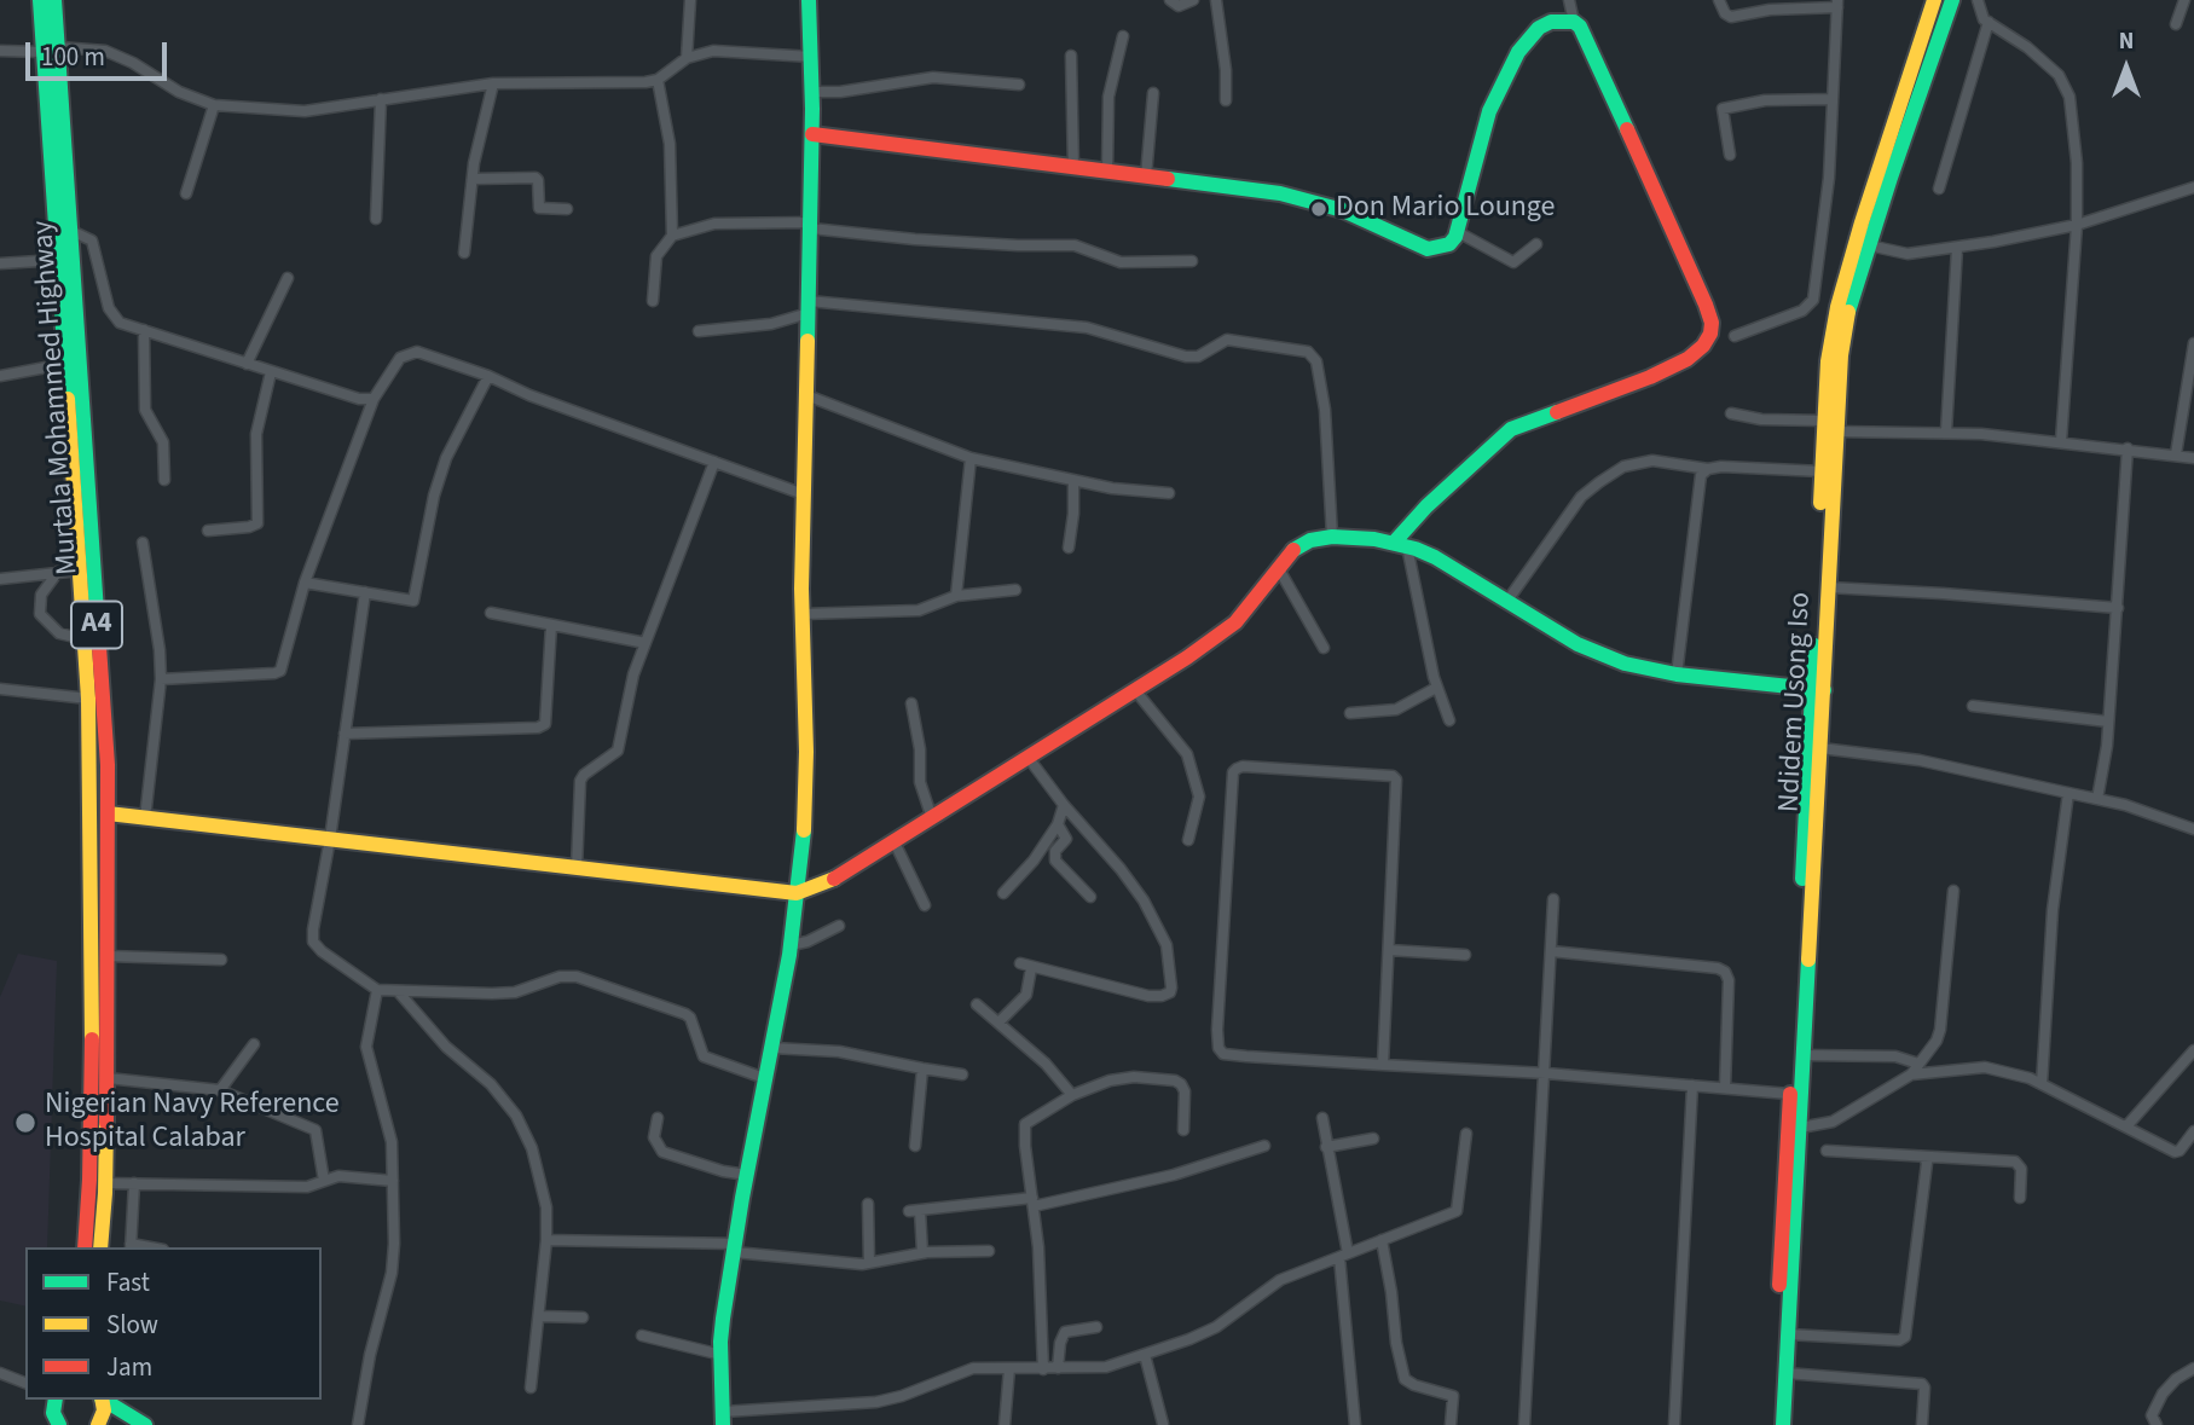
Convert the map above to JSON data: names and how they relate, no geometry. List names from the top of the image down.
{
  "streets": {
    "main road": ["Murtala Mohammed Highway", "A4", "Ndidem Usong Iso"]
  },
  "places": ["Don Mario Lounge", "Nigerian Navy Reference Hospital Calabar"],
  "legend": ["Fast", "Slow", "Jam"],
  "scale_bar": "100 m",
  "north": "top"
}
